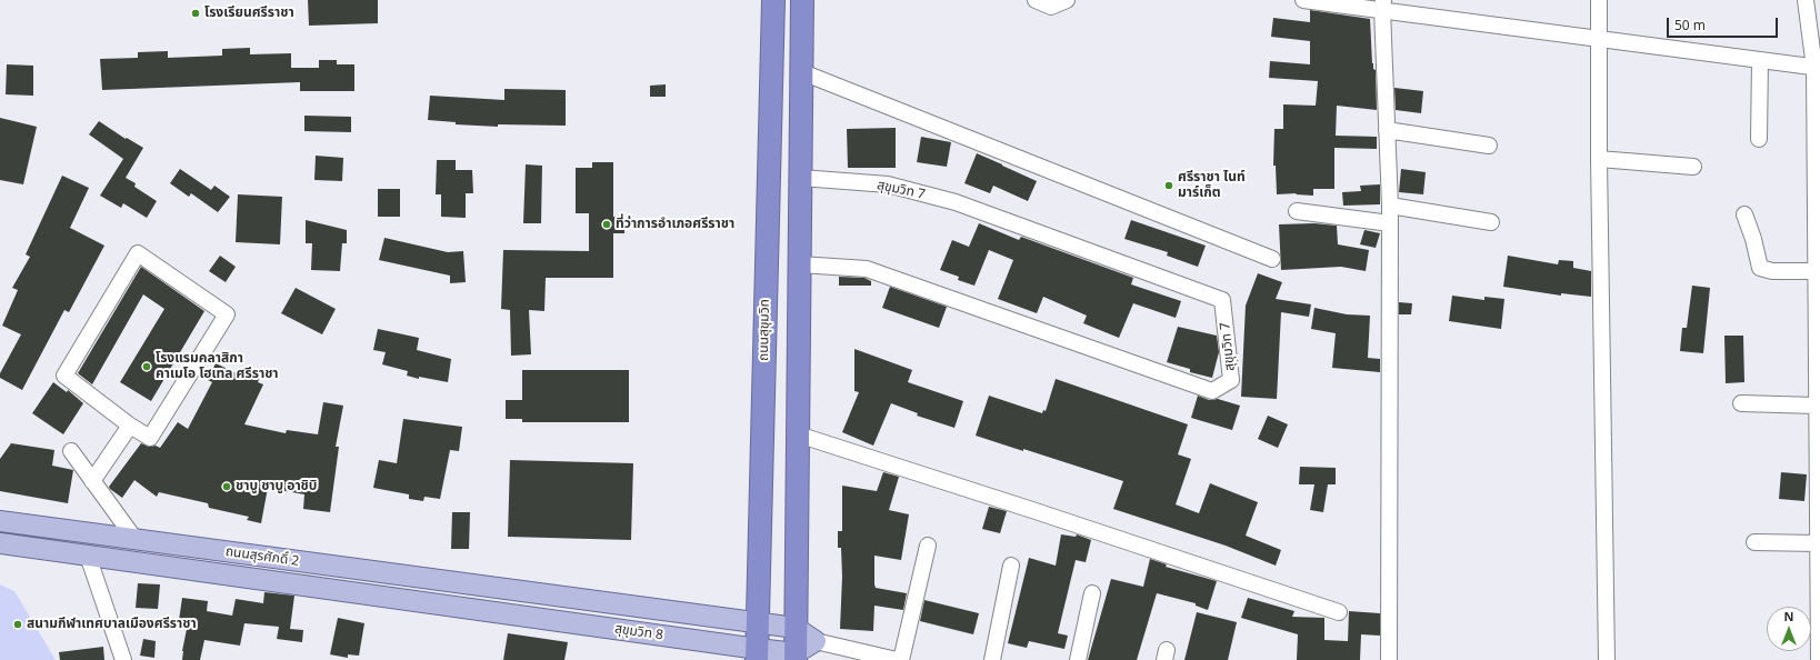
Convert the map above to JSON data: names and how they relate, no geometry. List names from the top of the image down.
{
  "streets": {
    "highway": ["ถนนสุขุมวิท"],
    "main road": ["ถนนสุรศักดิ์ 2", "สุขุมวิท 8"],
    "street": ["สุขุมวิท 7"]
  },
  "crossings": [
    ["ถนนสุขุมวิท", "สุขุมวิท 8"],
    ["ถนนสุรศักดิ์ 2", "สุขุมวิท 8"]
  ],
  "places": [
    "โรงเรียนศรีราชา",
    "ศรีราชา ไนท์ มาร์เก็ต",
    "ที่ว่าการอำเภอศรีราชา",
    "โรงแรมคลาสิกา คาเมโอ โฮเทล ศรีราชา",
    "ชาบู ชาบู อาชิบิ",
    "สนามกีฬาเทศบาลเมืองศรีราชา"
  ],
  "scale_bar": "50 m",
  "north": "top"
}
